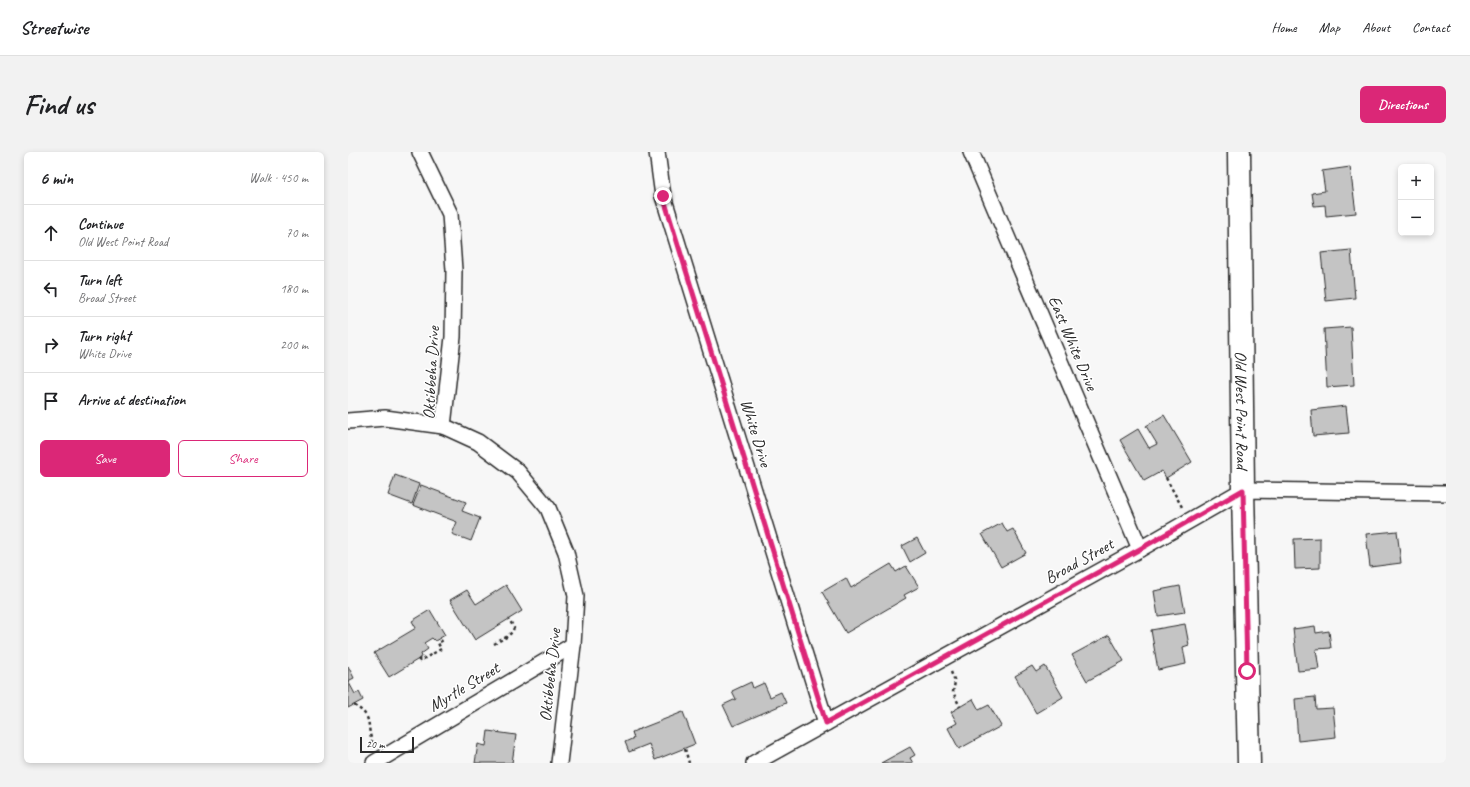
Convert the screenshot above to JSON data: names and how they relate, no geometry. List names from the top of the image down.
{
  "streets": {
    "street": [
      "East White Drive",
      "Oktibbeha Drive",
      "Old West Point Road",
      "White Drive",
      "Broad Street",
      "Myrtle Street"
    ]
  },
  "crossings": [
    ["East White Drive", "Broad Street"],
    ["Oktibbeha Drive", "Myrtle Street"],
    ["Old West Point Road", "Broad Street"],
    ["White Drive", "Broad Street"]
  ],
  "scale_bar": "20 m",
  "page": {
    "header": "Streetwise",
    "nav": [
      "Home",
      "Map",
      "About",
      "Contact"
    ],
    "buttons": [
      "Directions",
      ["Save", "Share"]
    ],
    "title": "Find us",
    "heading": ["6 min", "Walk · 450 m"],
    "map_buttons": ["+", "−"],
    "list": [
      ["Continue", "Old West Point Road", "70 m"],
      ["Turn left", "Broad Street", "180 m"],
      ["Turn right", "White Drive", "200 m"],
      "Arrive at destination"
    ],
    "scale": "20 m"
  }
}
